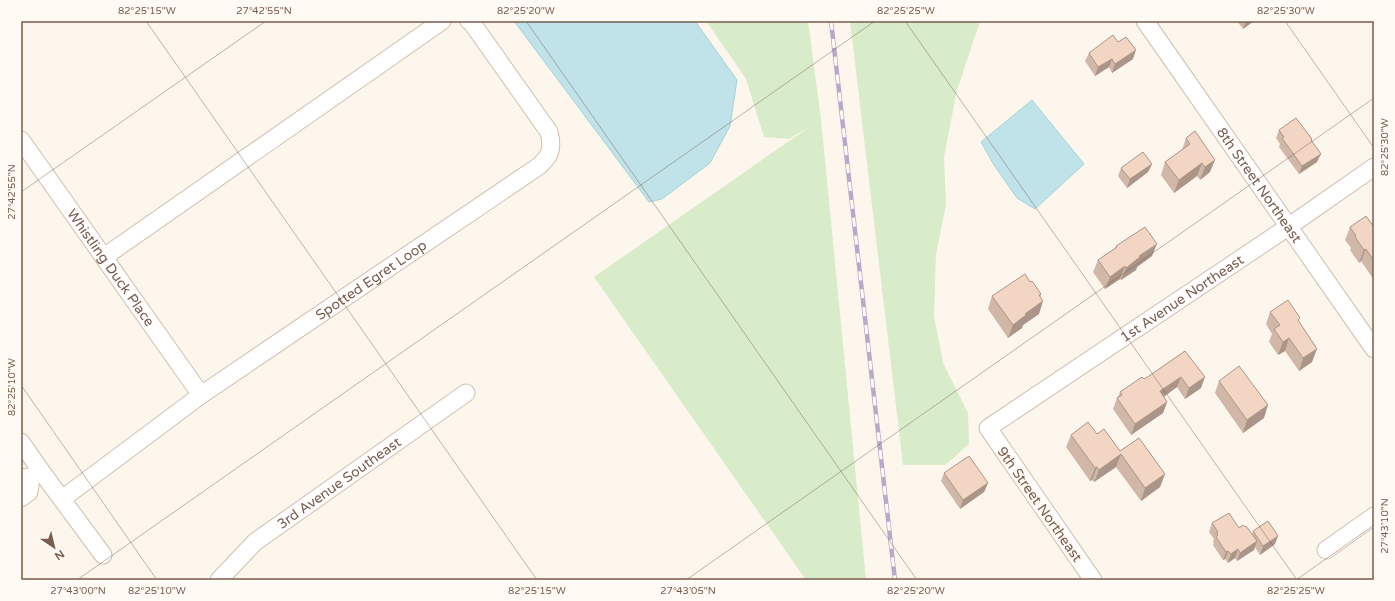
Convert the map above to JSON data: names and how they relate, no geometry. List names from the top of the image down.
{
  "streets": {
    "street": [
      "8th Street Northeast",
      "Whistling Duck Place",
      "Spotted Egret Loop",
      "1st Avenue Northeast",
      "3rd Avenue Southeast",
      "9th Street Northeast"
    ]
  },
  "crossings": [
    ["8th Street Northeast", "1st Avenue Northeast"],
    ["Whistling Duck Place", "Spotted Egret Loop"],
    ["1st Avenue Northeast", "9th Street Northeast"]
  ],
  "north": "bottom right",
  "coordinates": [
    "82°25'15\"W",
    "27°42'55\"N",
    "82°25'20\"W",
    "82°25'25\"W",
    "82°25'30\"W",
    "82°25'10\"W",
    "27°43'10\"N",
    "27°43'00\"N",
    "27°43'05\"N"
  ]
}
